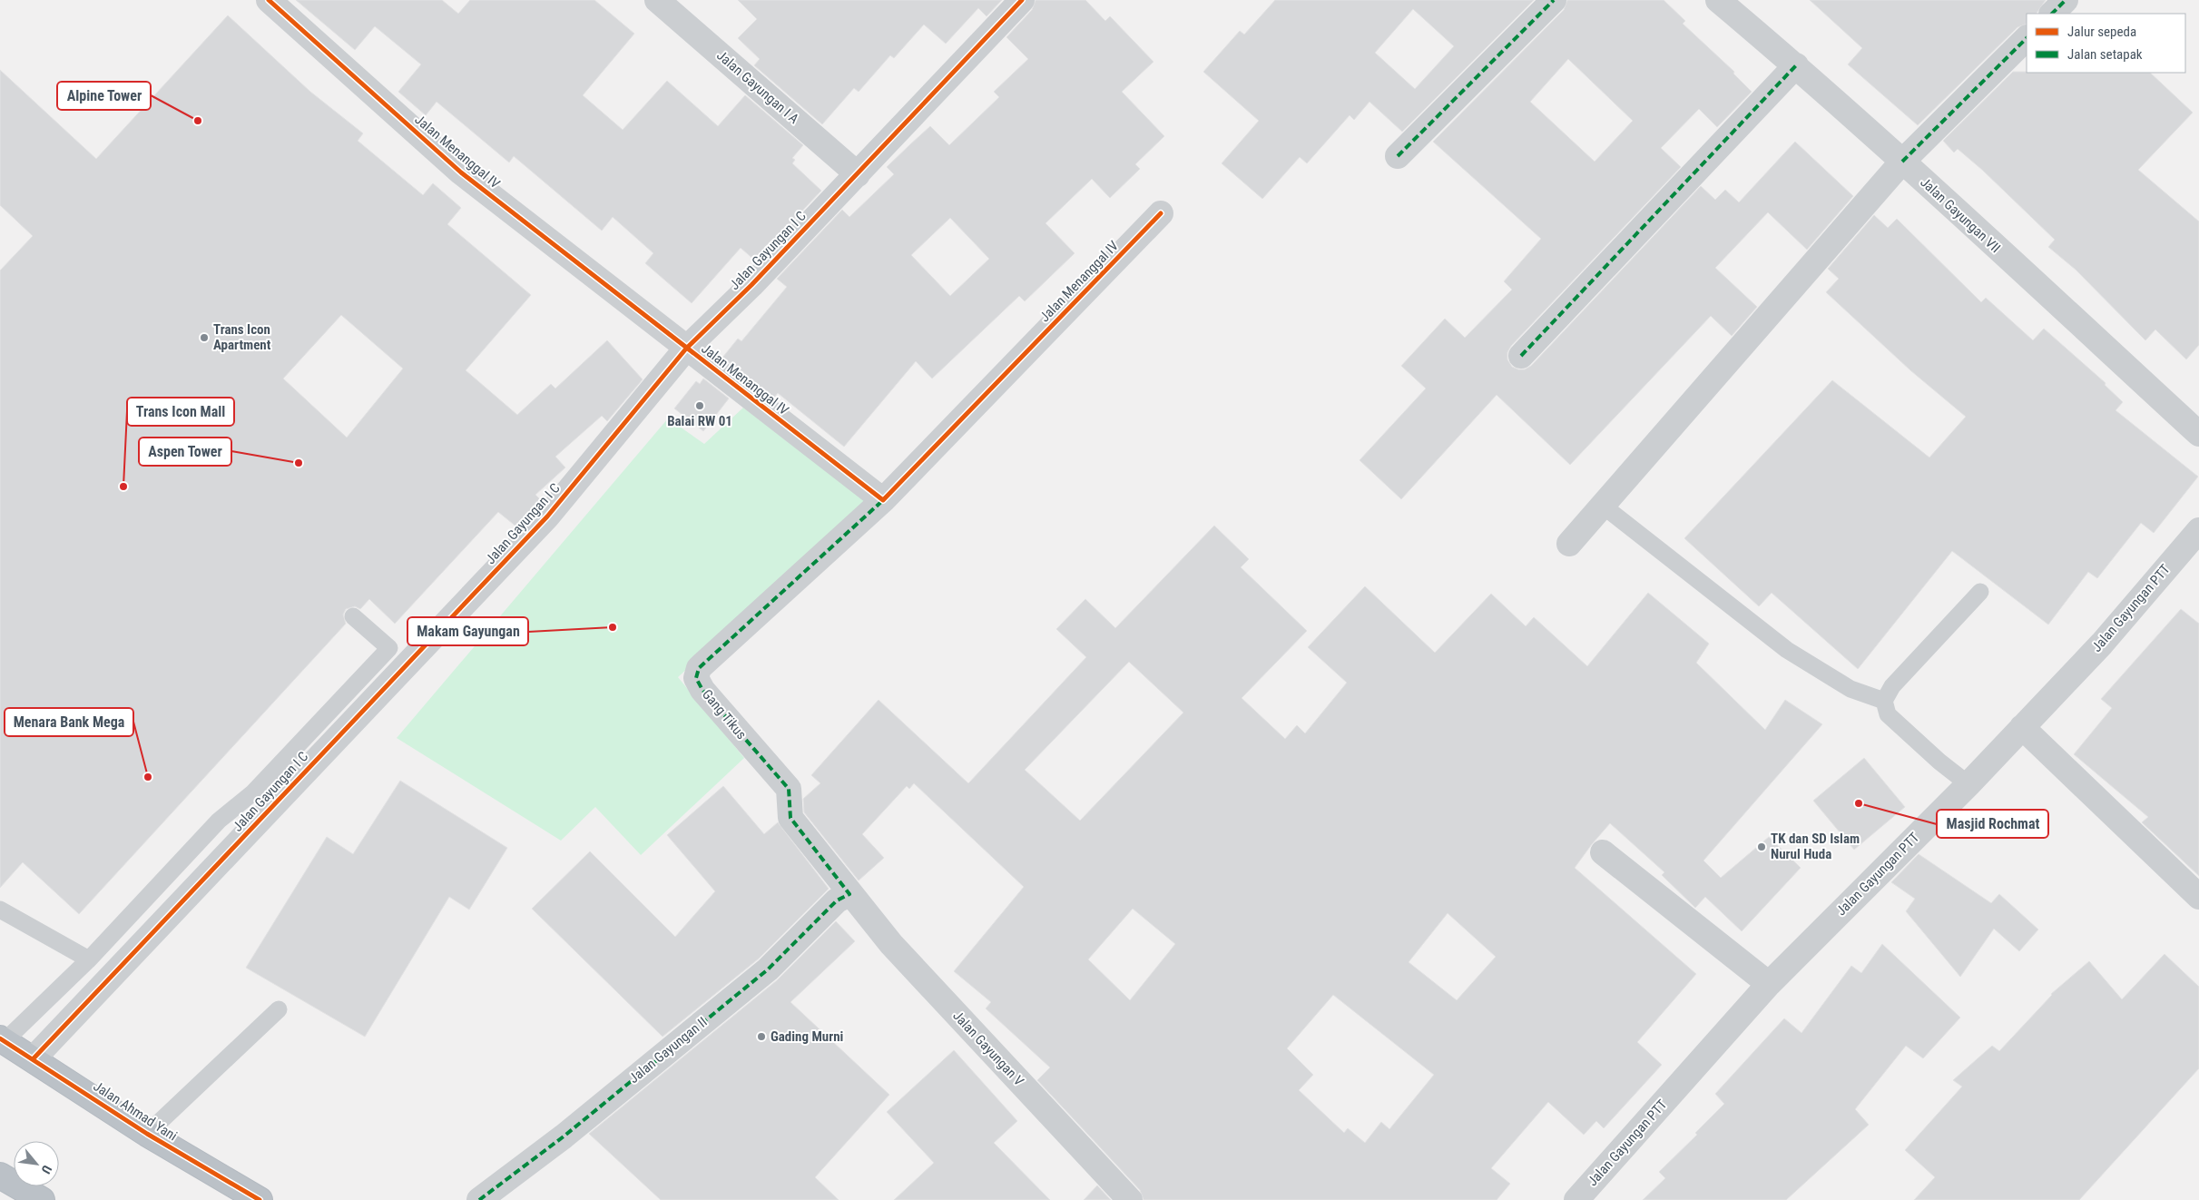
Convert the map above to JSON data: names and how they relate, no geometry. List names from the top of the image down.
{
  "streets": {
    "highway": ["Jalan Ahmad Yani"],
    "street": [
      "Jalan Gayungan I A",
      "Jalan Menanggal IV",
      "Jalan Gayungan VII",
      "Jalan Gayungan I C",
      "Jalan Gayungan PTT",
      "Gang Tikus",
      "Jalan Gayungan V",
      "Jalan Gayungan II"
    ]
  },
  "crossings": [
    ["Jalan Gayungan I A", "Jalan Gayungan I C"],
    ["Jalan Menanggal IV", "Jalan Gayungan I C"],
    ["Jalan Menanggal IV", "Gang Tikus"],
    ["Jalan Gayungan I C", "Jalan Ahmad Yani"],
    ["Gang Tikus", "Jalan Gayungan V"],
    ["Gang Tikus", "Jalan Gayungan II"],
    ["Jalan Gayungan V", "Jalan Gayungan II"]
  ],
  "places": [
    "Alpine Tower",
    "Trans Icon Apartment",
    "Balai RW 01",
    "Aspen Tower",
    "Trans Icon Mall",
    "Makam Gayungan",
    "Menara Bank Mega",
    "Masjid Rochmat",
    "TK dan SD Islam Nurul Huda",
    "Gading Murni"
  ],
  "legend": ["Jalur sepeda", "Jalan setapak"],
  "north": "bottom right"
}
